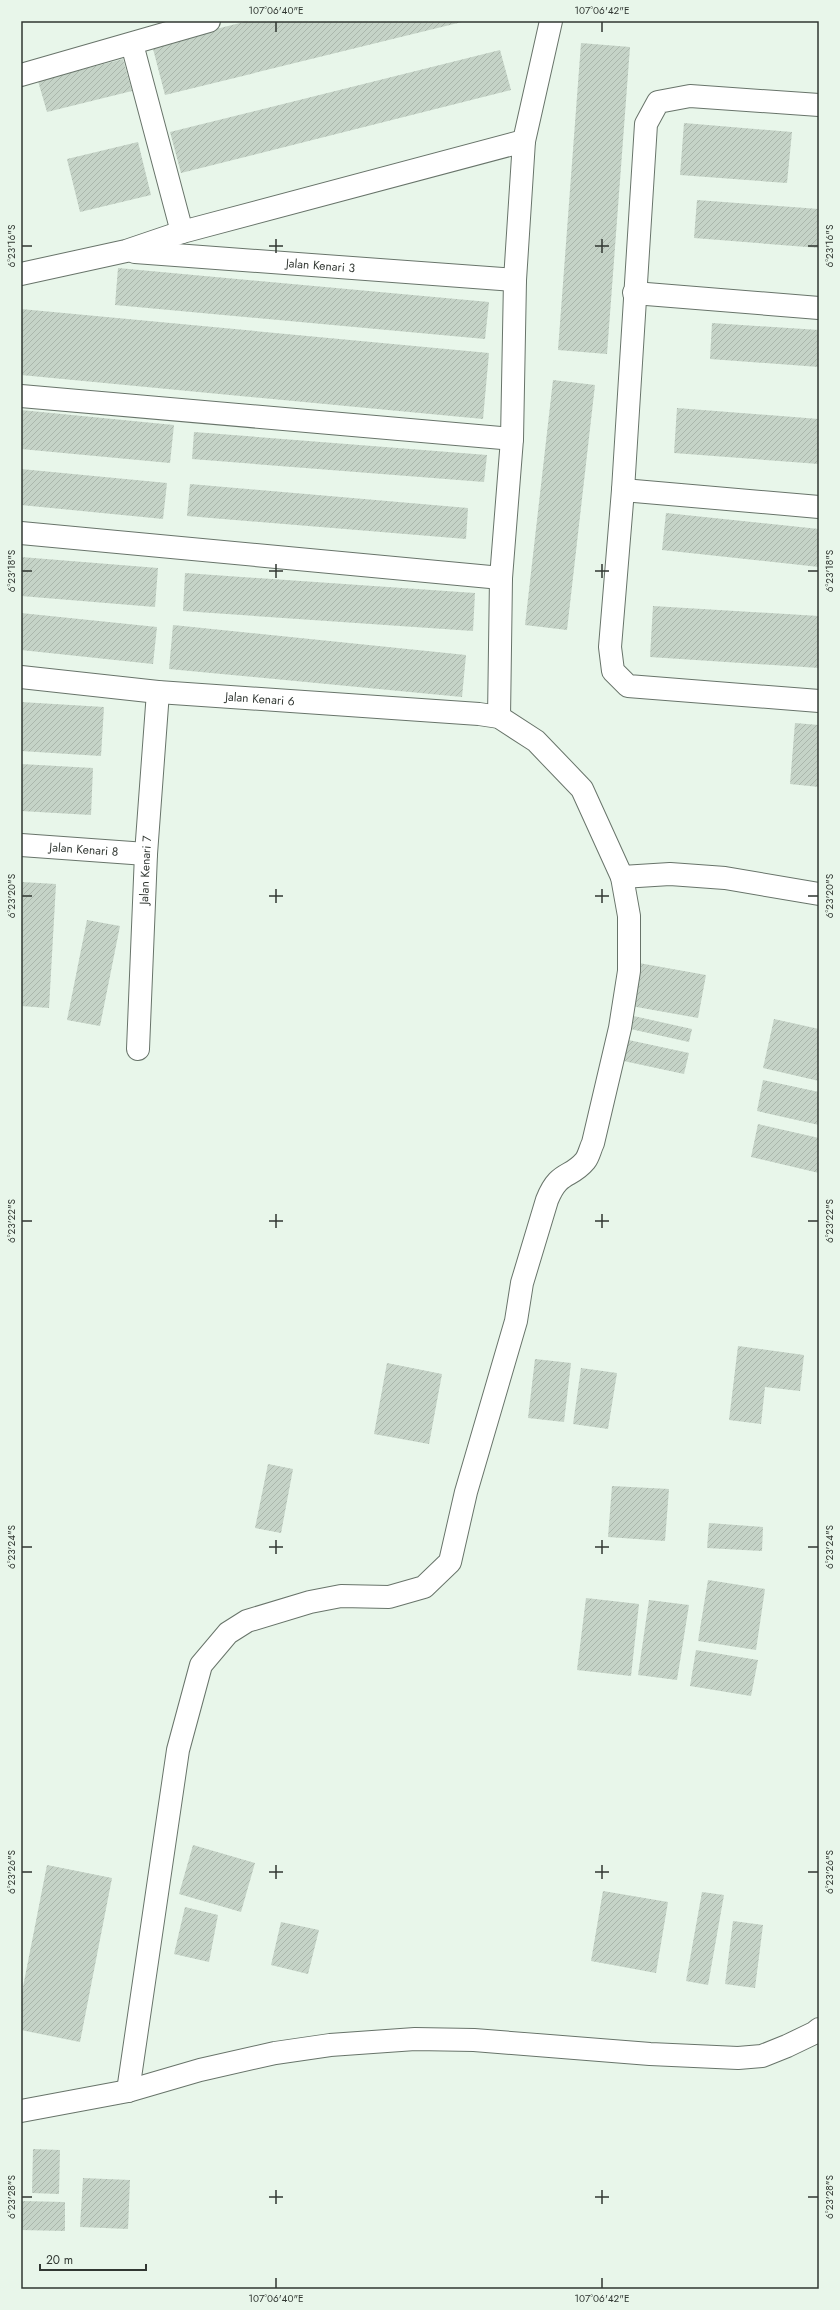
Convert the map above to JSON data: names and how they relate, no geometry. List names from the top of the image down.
{
  "streets": {
    "street": [
      "Jalan Kenari 3",
      "Jalan Kenari 6",
      "Jalan Kenari 8",
      "Jalan Kenari 7"
    ]
  },
  "crossings": [
    ["Jalan Kenari 6", "Jalan Kenari 7"],
    ["Jalan Kenari 8", "Jalan Kenari 7"]
  ],
  "scale_bar": "20 m",
  "coordinates": [
    "107°06'40\"E",
    "107°06'42\"E",
    "6°23'16\"S",
    "6°23'18\"S",
    "6°23'20\"S",
    "6°23'22\"S",
    "6°23'24\"S",
    "6°23'26\"S",
    "6°23'28\"S"
  ]
}
